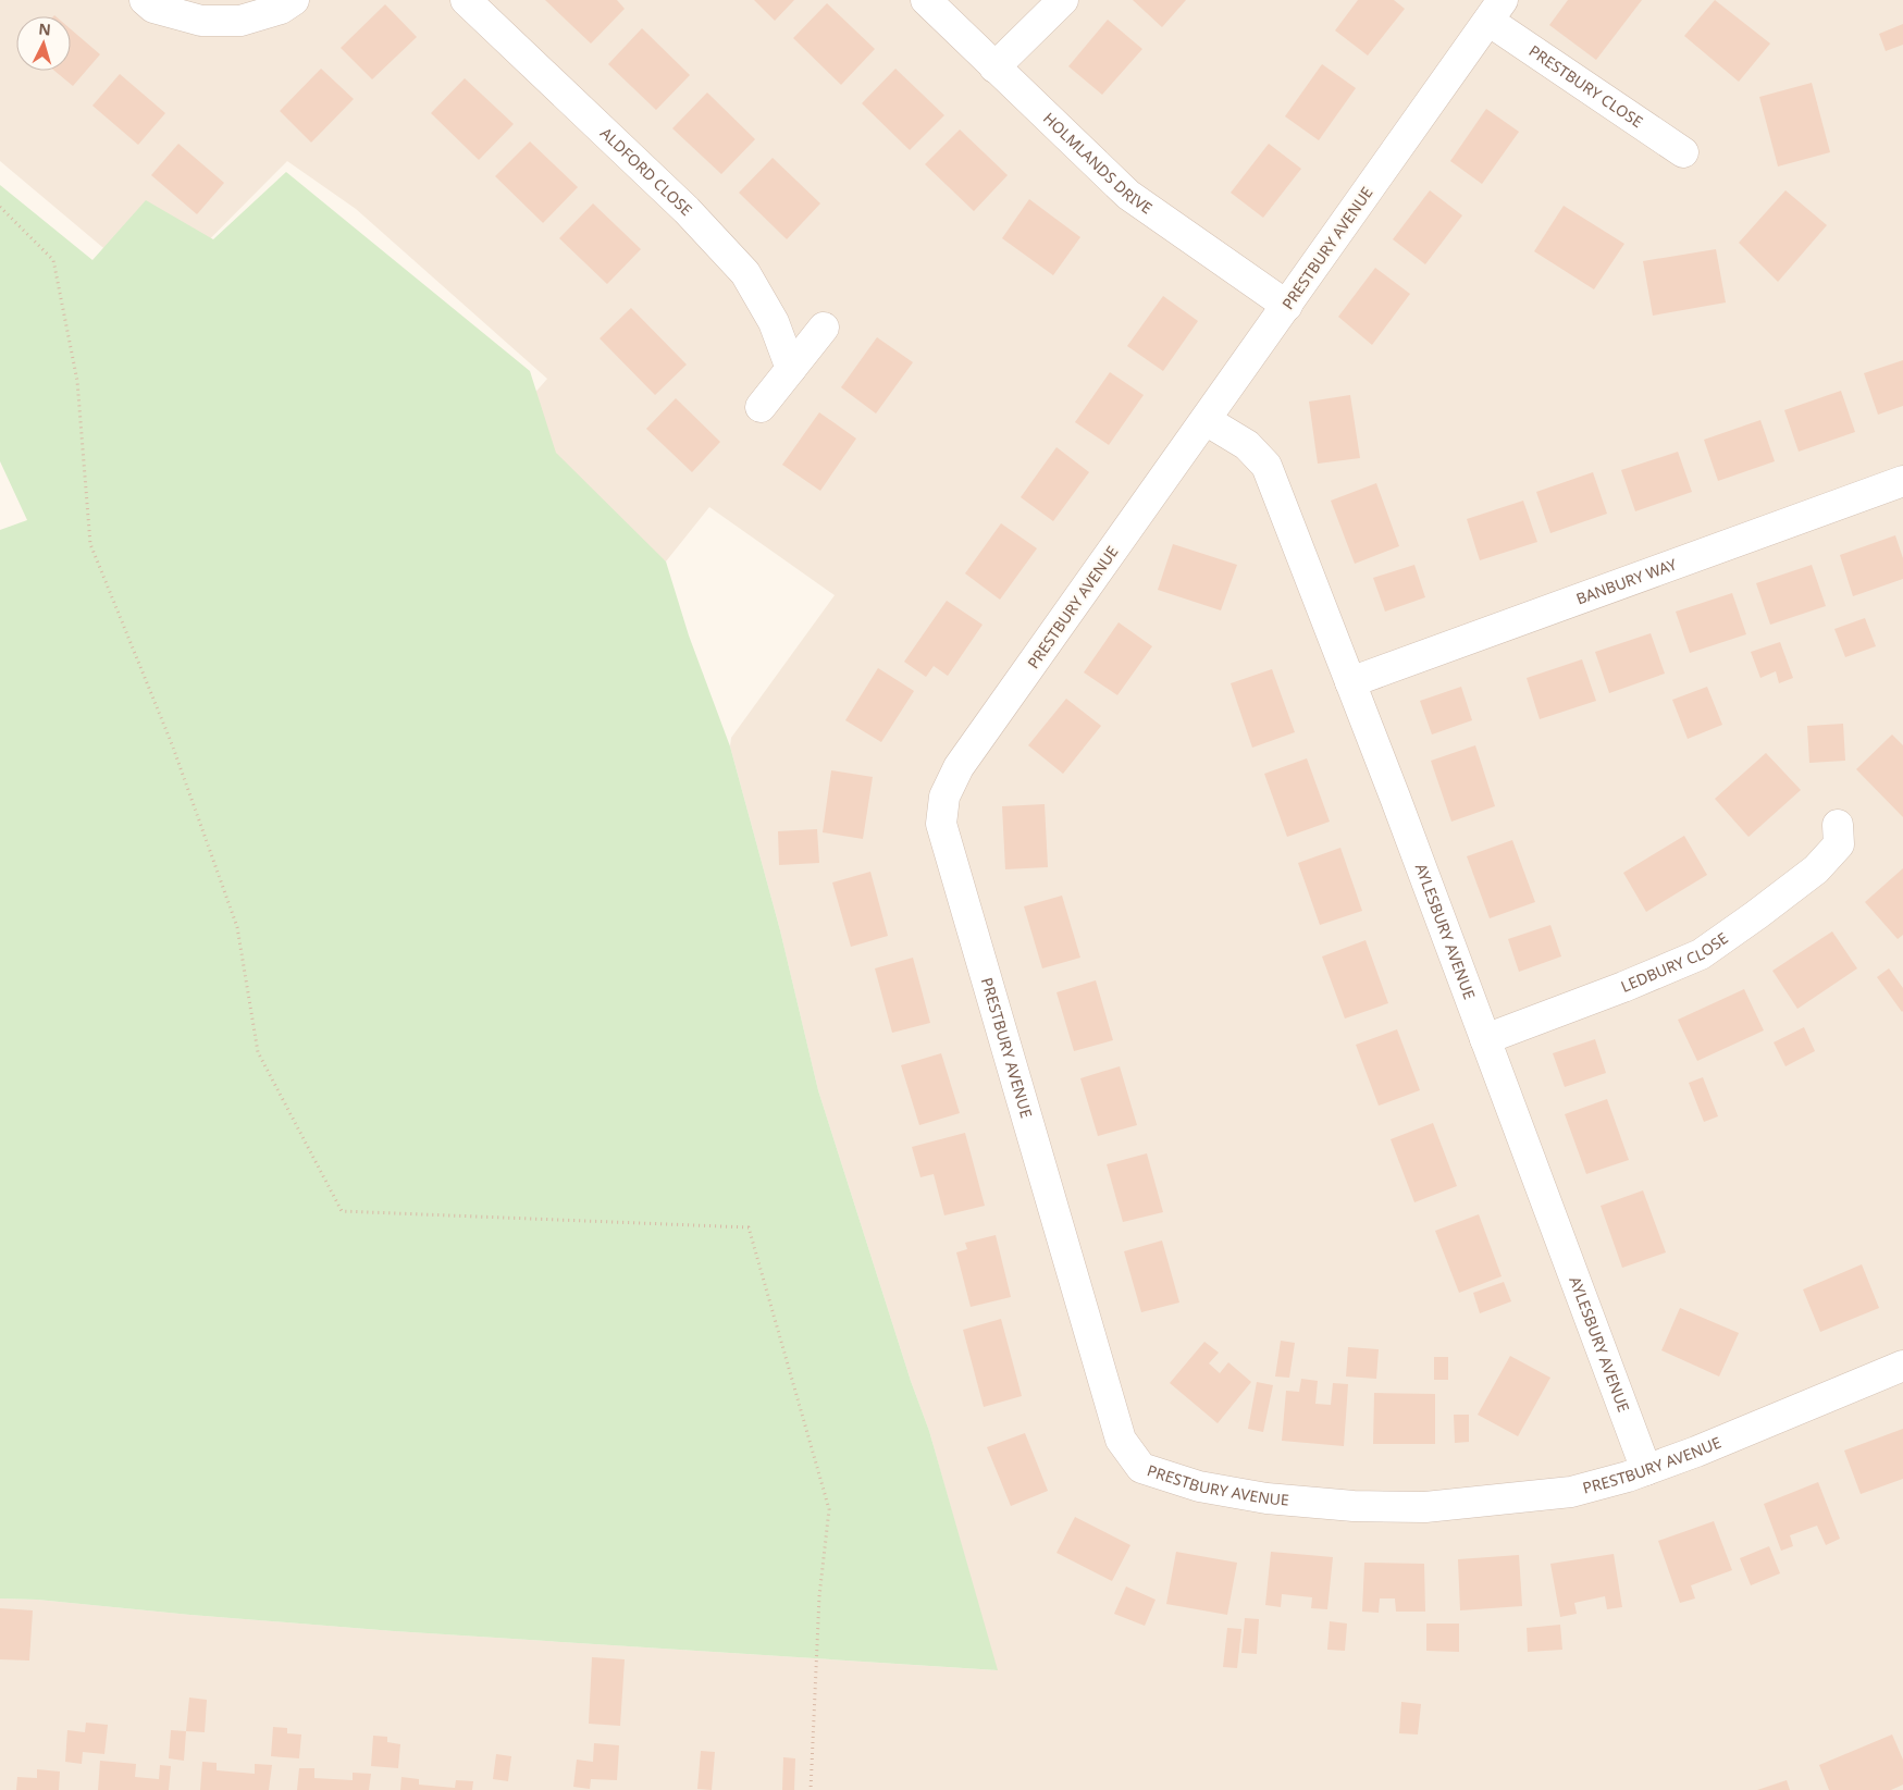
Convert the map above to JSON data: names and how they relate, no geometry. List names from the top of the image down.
{
  "streets": {
    "street": [
      "PRESTBURY CLOSE",
      "HOLMLANDS DRIVE",
      "ALDFORD CLOSE",
      "PRESTBURY AVENUE",
      "BANBURY WAY",
      "AYLESBURY AVENUE",
      "LEDBURY CLOSE"
    ]
  },
  "crossings": [
    ["PRESTBURY CLOSE", "PRESTBURY AVENUE"],
    ["HOLMLANDS DRIVE", "PRESTBURY AVENUE"],
    ["PRESTBURY AVENUE", "AYLESBURY AVENUE"],
    ["BANBURY WAY", "AYLESBURY AVENUE"],
    ["AYLESBURY AVENUE", "LEDBURY CLOSE"]
  ],
  "north": "top"
}
